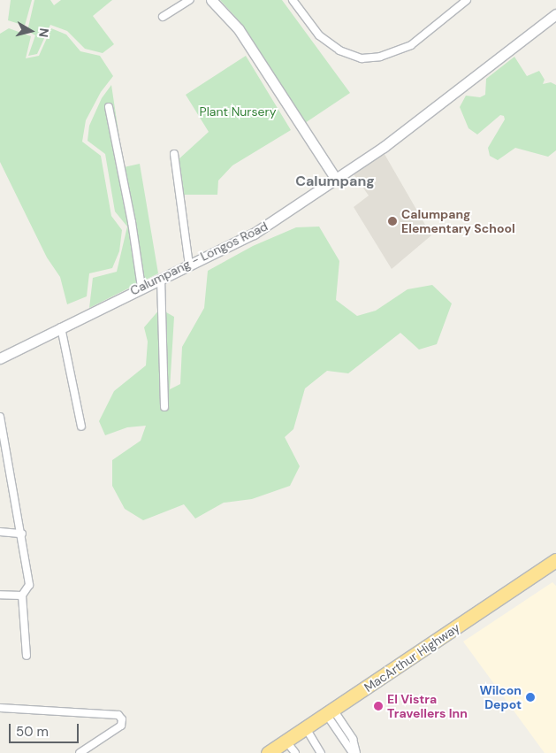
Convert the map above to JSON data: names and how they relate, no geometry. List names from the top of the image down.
{
  "streets": {
    "highway": ["MacArthur Highway"],
    "street": ["Calumpang - Longos Road"]
  },
  "districts": ["Calumpang"],
  "parks": ["Plant Nursery"],
  "places": ["Calumpang Elementary School", "Wilcon Depot", "El Vistra Travellers Inn"],
  "scale_bar": "50 m",
  "north": "right"
}
